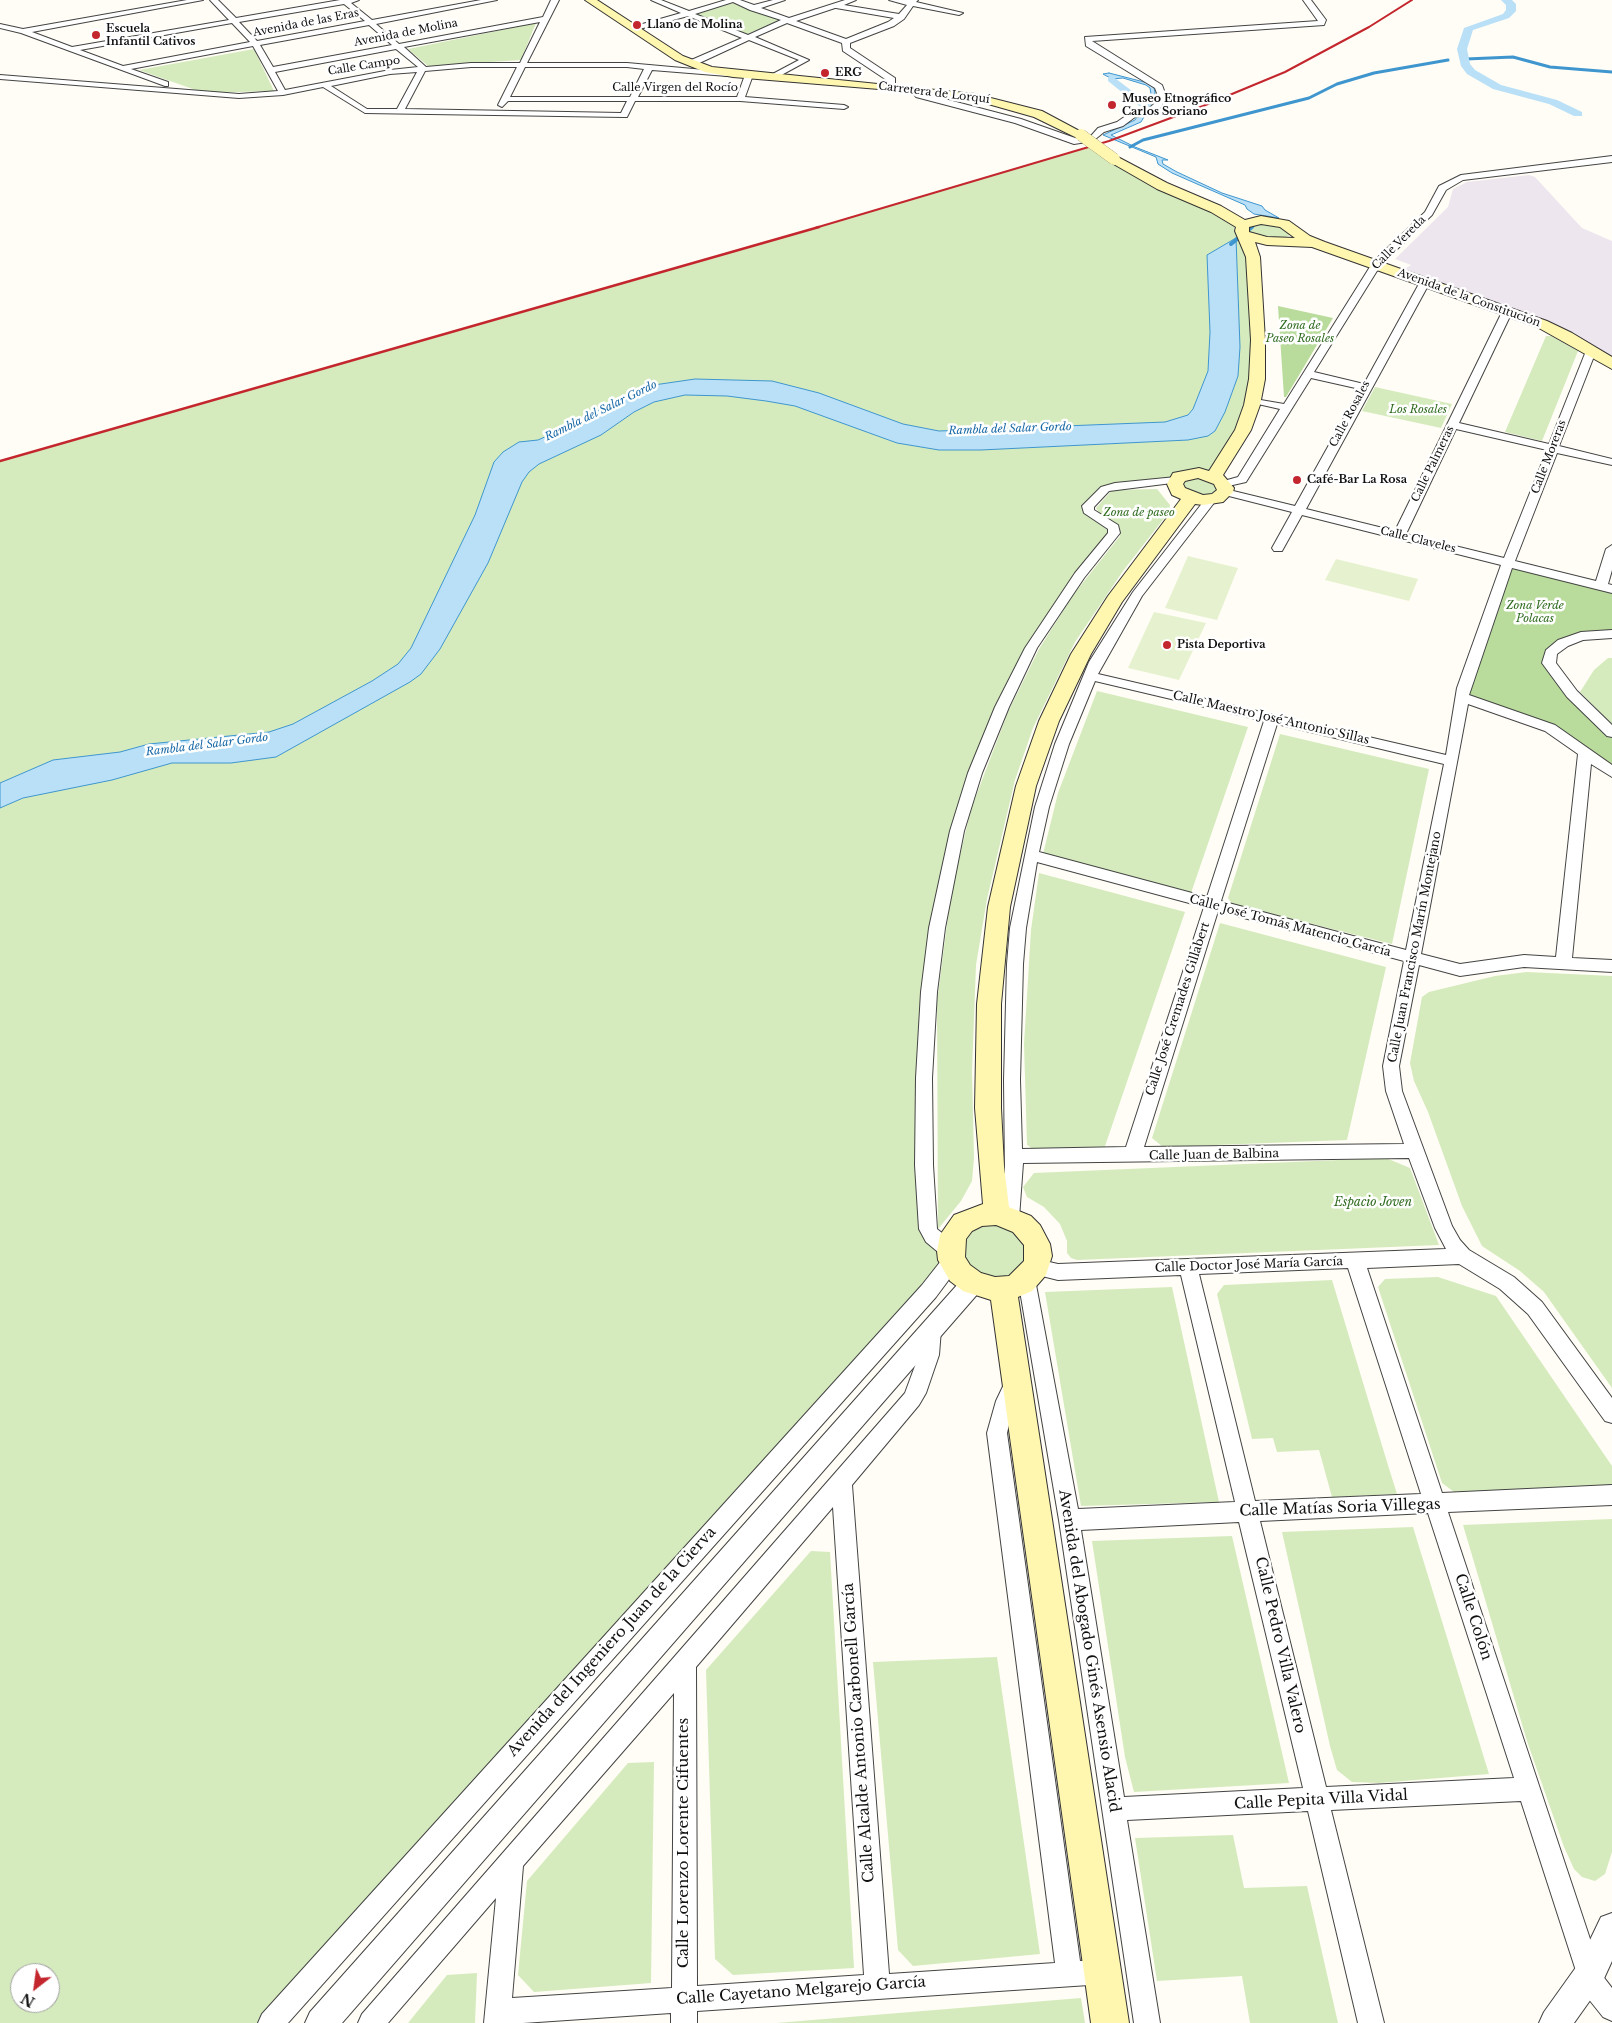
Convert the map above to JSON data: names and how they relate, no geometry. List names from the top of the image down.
{
  "streets": {
    "main road": ["Carretera de Lorquí", "Avenida de la Constitución"],
    "street": [
      "Avenida de las Eras",
      "Avenida de Molina",
      "Calle Campo",
      "Calle Virgen del Rocío",
      "Calle Vereda",
      "Calle Rosales",
      "Calle Moreras",
      "Calle Palmeras",
      "Calle Claveles",
      "Calle Maestro José Antonio Sillas",
      "Calle José Tomás Matencio García",
      "Calle Juan Francisco Marín Montejano",
      "Calle José Cremades Gillabert",
      "Calle Juan de Balbina",
      "Calle Doctor José María García",
      "Calle Matías Soria Villegas",
      "Calle Colón",
      "Avenida del Ingeniero Juan de la Cierva",
      "Calle Pedro Villa Valero",
      "Avenida del Abogado Ginés Asensio Alacid",
      "Calle Alcalde Antonio Carbonell García",
      "Calle Pepita Villa Vidal",
      "Calle Lorenzo Lorente Cifuentes",
      "Calle Cayetano Melgarejo García"
    ]
  },
  "crossings": [
    ["Calle Campo", "Carretera de Lorquí"],
    ["Calle Vereda", "Avenida de la Constitución"],
    ["Calle Vereda", "Calle Claveles"],
    ["Avenida de la Constitución", "Calle Rosales"],
    ["Avenida de la Constitución", "Calle Moreras"],
    ["Avenida de la Constitución", "Calle Palmeras"],
    ["Calle Rosales", "Calle Claveles"],
    ["Calle Moreras", "Calle Claveles"],
    ["Calle Moreras", "Calle Juan Francisco Marín Montejano"],
    ["Calle Palmeras", "Calle Claveles"],
    ["Calle Claveles", "Calle Juan Francisco Marín Montejano"],
    ["Calle Maestro José Antonio Sillas", "Calle Juan Francisco Marín Montejano"],
    ["Calle Maestro José Antonio Sillas", "Calle José Cremades Gillabert"],
    ["Calle José Tomás Matencio García", "Calle Juan Francisco Marín Montejano"],
    ["Calle José Tomás Matencio García", "Calle José Cremades Gillabert"],
    ["Calle Juan Francisco Marín Montejano", "Calle Juan de Balbina"],
    ["Calle Juan Francisco Marín Montejano", "Calle Doctor José María García"],
    ["Calle José Cremades Gillabert", "Calle Juan de Balbina"],
    ["Calle Doctor José María García", "Calle Colón"],
    ["Calle Doctor José María García", "Avenida del Ingeniero Juan de la Cierva"],
    ["Calle Doctor José María García", "Calle Pedro Villa Valero"],
    ["Calle Doctor José María García", "Avenida del Abogado Ginés Asensio Alacid"],
    ["Calle Matías Soria Villegas", "Calle Colón"],
    ["Calle Matías Soria Villegas", "Calle Pedro Villa Valero"],
    ["Calle Matías Soria Villegas", "Avenida del Abogado Ginés Asensio Alacid"],
    ["Calle Colón", "Calle Pepita Villa Vidal"],
    ["Avenida del Ingeniero Juan de la Cierva", "Avenida del Abogado Ginés Asensio Alacid"],
    ["Calle Pedro Villa Valero", "Calle Pepita Villa Vidal"],
    ["Avenida del Abogado Ginés Asensio Alacid", "Calle Pepita Villa Vidal"],
    ["Calle Alcalde Antonio Carbonell García", "Calle Cayetano Melgarejo García"],
    ["Calle Lorenzo Lorente Cifuentes", "Calle Cayetano Melgarejo García"]
  ],
  "water": ["Rambla del Salar Gordo"],
  "parks": [
    "Zona de Paseo Rosales",
    "Los Rosales",
    "Zona de paseo",
    "Zona Verde Polacas",
    "Espacio Joven"
  ],
  "places": [
    "Llano de Molina",
    "Escuela Infantil Cativos",
    "ERG",
    "Museo Etnográfico Carlos Soriano",
    "Café-Bar La Rosa",
    "Pista Deportiva"
  ],
  "north": "bottom left"
}
